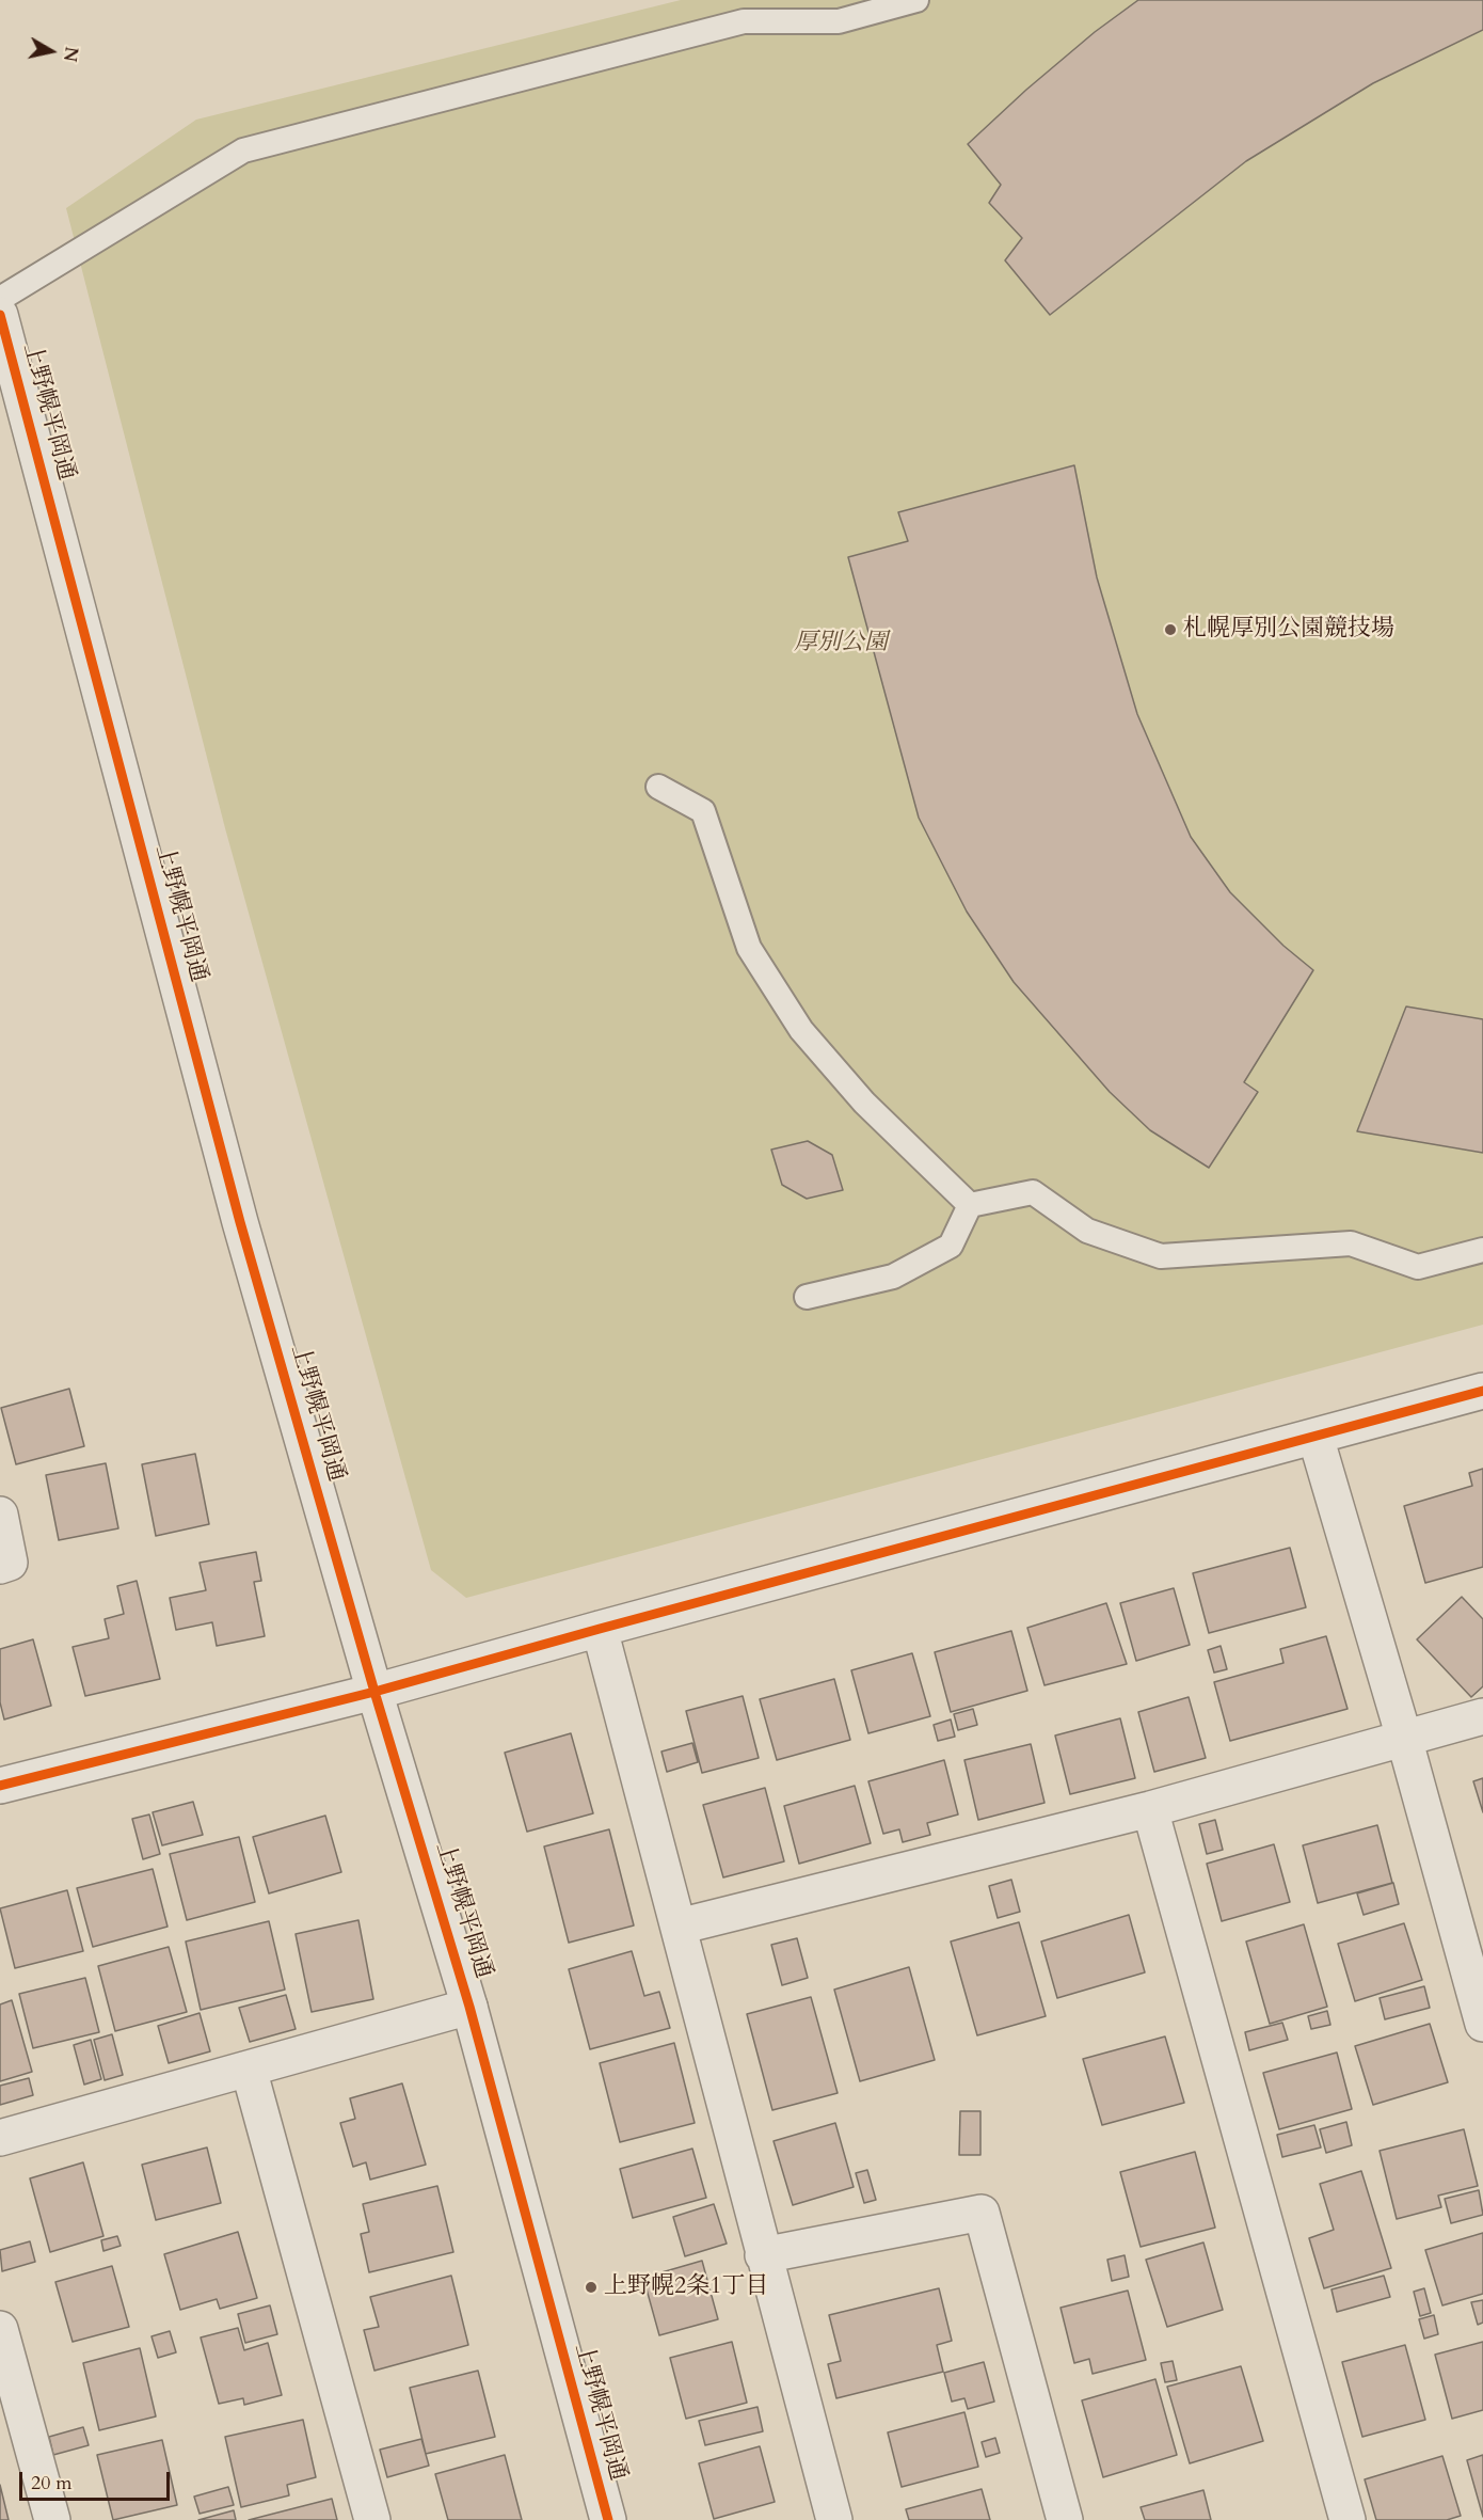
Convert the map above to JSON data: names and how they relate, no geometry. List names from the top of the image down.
{
  "streets": {
    "street": ["上野幌平岡通"]
  },
  "parks": ["厚別公園"],
  "places": ["札幌厚別公園競技場", "上野幌2条1丁目"],
  "scale_bar": "20 m",
  "north": "right"
}
